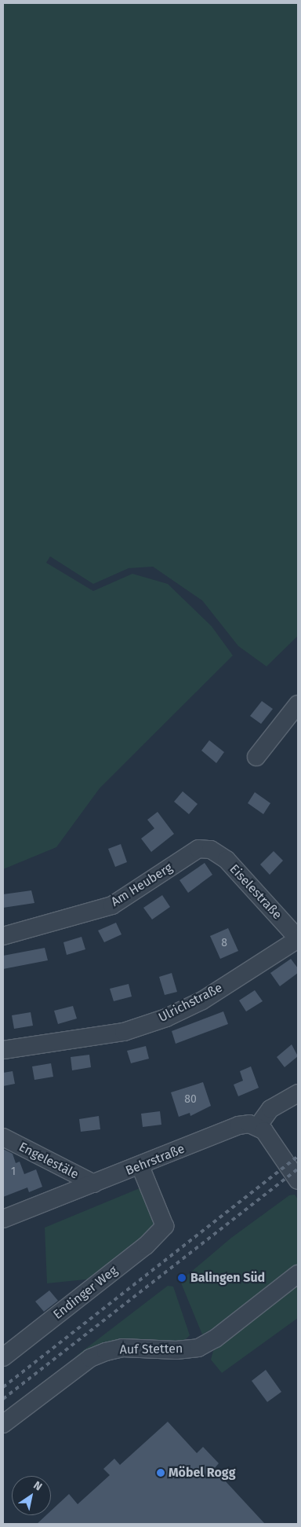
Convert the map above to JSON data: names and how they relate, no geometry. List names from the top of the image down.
{
  "streets": {
    "street": [
      "Am Heuberg",
      "Eiselestraße",
      "Ulrichstraße",
      "Behrstraße",
      "Engelestäle",
      "Endinger Weg",
      "Auf Stetten"
    ]
  },
  "crossings": [
    ["Am Heuberg", "Eiselestraße"],
    ["Eiselestraße", "Ulrichstraße"],
    ["Behrstraße", "Engelestäle"],
    ["Behrstraße", "Endinger Weg"]
  ],
  "places": ["Balingen Süd", "Möbel Rogg"],
  "house_numbers": ["8", "80", "1"],
  "north": "top right"
}
